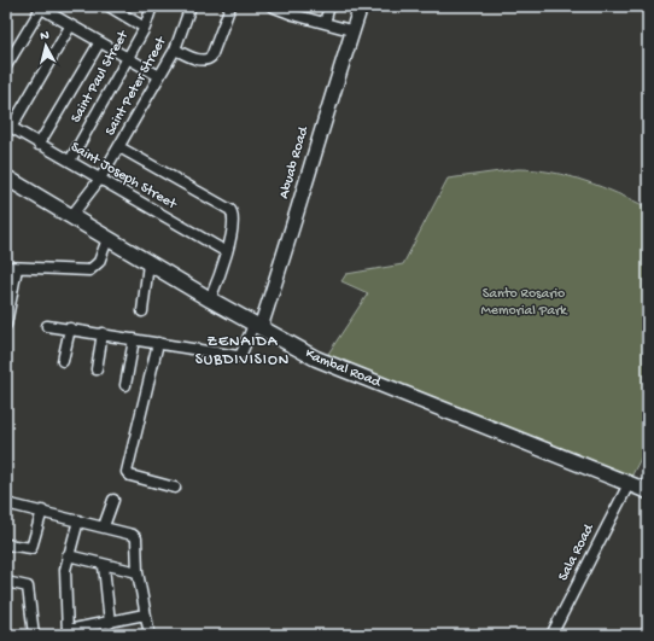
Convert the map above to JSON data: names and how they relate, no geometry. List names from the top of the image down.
{
  "streets": {
    "main road": ["Kambal Road"],
    "street": [
      "Saint Paul Street",
      "Saint Peter Street",
      "Abuab Road",
      "Saint Joseph Street",
      "Sala Road"
    ]
  },
  "crossings": [
    ["Saint Paul Street", "Saint Joseph Street"],
    ["Saint Peter Street", "Saint Joseph Street"],
    ["Saint Peter Street", "Kambal Road"],
    ["Abuab Road", "Kambal Road"],
    ["Kambal Road", "Sala Road"]
  ],
  "districts": ["ZENAIDA SUBDIVISION"],
  "parks": ["Santo Rosario Memorial Park"],
  "north": "top"
}
